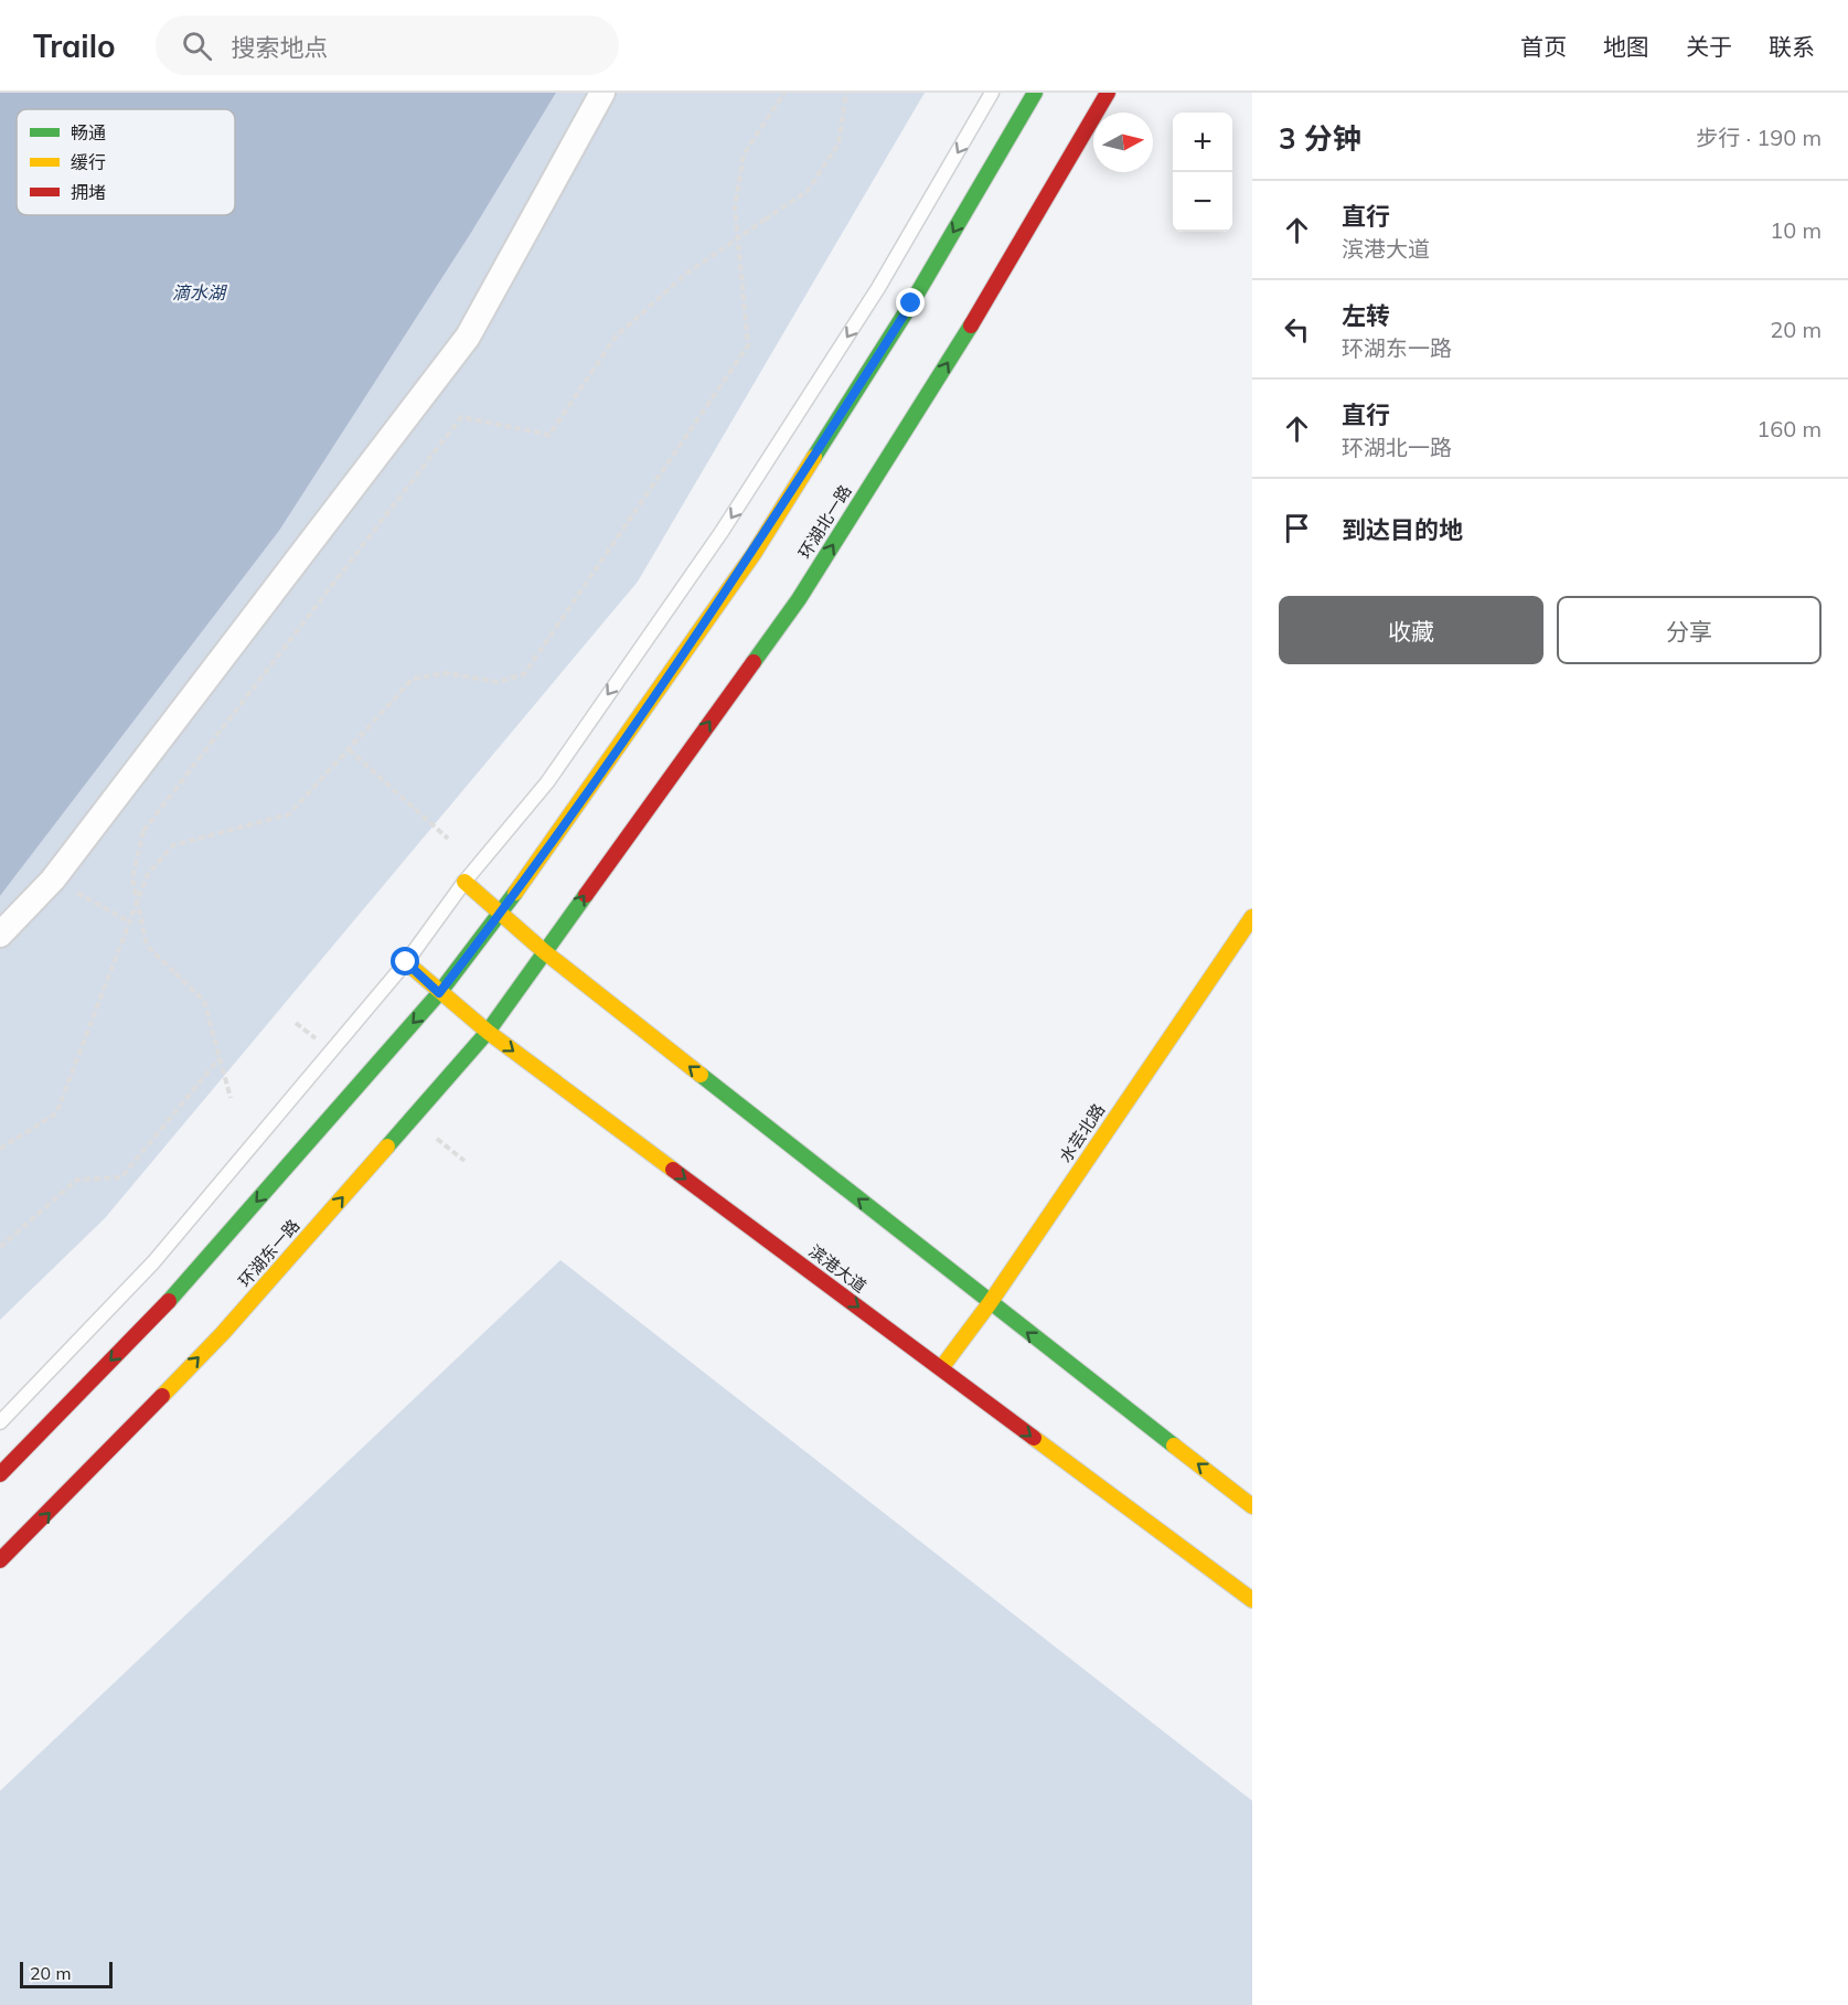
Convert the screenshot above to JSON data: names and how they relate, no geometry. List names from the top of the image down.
{
  "streets": {
    "main road": [
      "环湖北一路",
      "水芸北路",
      "环湖东一路",
      "滨港大道"
    ]
  },
  "crossings": [
    ["环湖北一路", "环湖东一路"],
    ["水芸北路", "滨港大道"],
    ["环湖东一路", "滨港大道"]
  ],
  "water": ["滴水湖"],
  "legend": ["畅通", "缓行", "拥堵"],
  "scale_bar": "20 m",
  "north": "right",
  "page": {
    "header": "Trailo",
    "search": "搜索地点",
    "nav": [
      "首页",
      "地图",
      "关于",
      "联系"
    ],
    "heading": ["3 分钟", "步行 · 190 m"],
    "map_buttons": ["+", "−"],
    "list": [
      ["直行", "滨港大道", "10 m"],
      ["左转", "环湖东一路", "20 m"],
      ["直行", "环湖北一路", "160 m"],
      "到达目的地"
    ],
    "buttons": ["收藏", "分享"],
    "scale": "20 m"
  }
}
